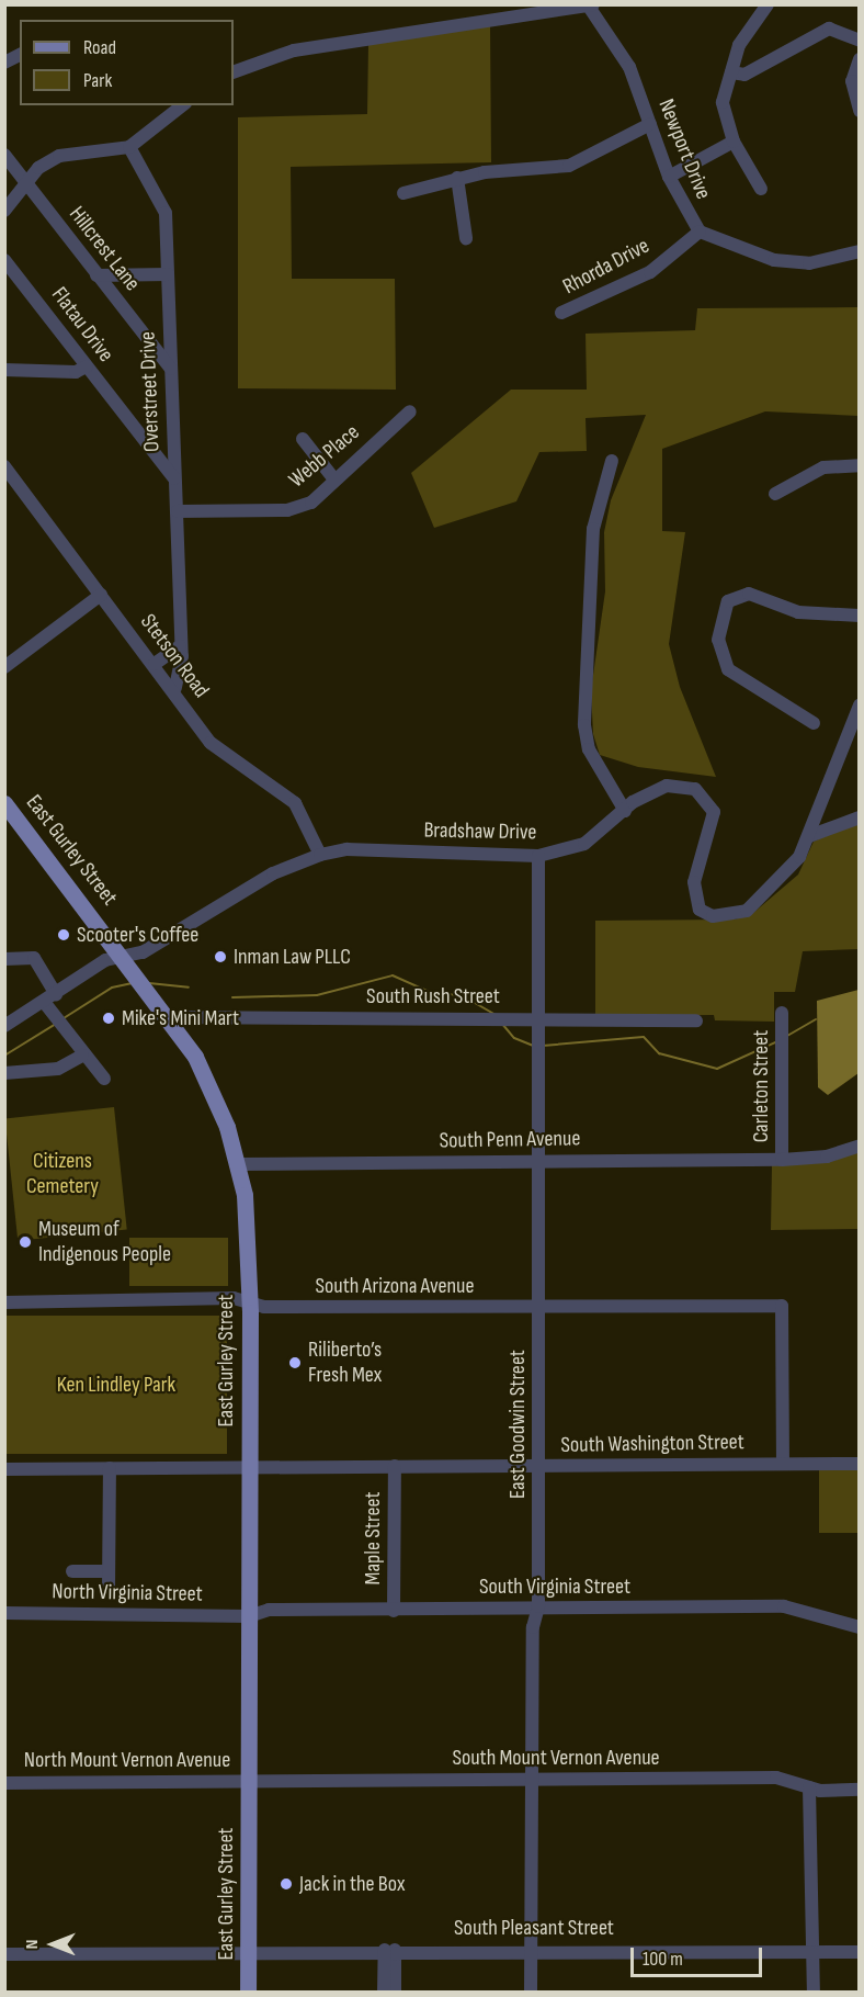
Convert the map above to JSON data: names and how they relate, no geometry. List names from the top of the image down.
{
  "streets": {
    "main road": ["East Gurley Street"],
    "street": [
      "Newport Drive",
      "Hillcrest Lane",
      "Rhorda Drive",
      "Flatau Drive",
      "Overstreet Drive",
      "Webb Place",
      "Stetson Road",
      "Bradshaw Drive",
      "South Rush Street",
      "Carleton Street",
      "South Penn Avenue",
      "South Arizona Avenue",
      "East Goodwin Street",
      "South Washington Street",
      "Maple Street",
      "South Virginia Street",
      "North Virginia Street",
      "South Mount Vernon Avenue",
      "North Mount Vernon Avenue",
      "South Pleasant Street"
    ]
  },
  "crossings": [
    ["Newport Drive", "Rhorda Drive"],
    ["Hillcrest Lane", "Overstreet Drive"],
    ["Flatau Drive", "Overstreet Drive"],
    ["Overstreet Drive", "Webb Place"],
    ["Overstreet Drive", "Stetson Road"],
    ["Stetson Road", "Bradshaw Drive"],
    ["Bradshaw Drive", "East Gurley Street"],
    ["Bradshaw Drive", "East Goodwin Street"],
    ["East Gurley Street", "South Rush Street"],
    ["East Gurley Street", "South Penn Avenue"],
    ["East Gurley Street", "South Arizona Avenue"],
    ["East Gurley Street", "South Washington Street"],
    ["East Gurley Street", "South Virginia Street"],
    ["East Gurley Street", "North Virginia Street"],
    ["East Gurley Street", "South Mount Vernon Avenue"],
    ["East Gurley Street", "North Mount Vernon Avenue"],
    ["East Gurley Street", "South Pleasant Street"],
    ["South Rush Street", "East Goodwin Street"],
    ["Carleton Street", "South Penn Avenue"],
    ["South Penn Avenue", "East Goodwin Street"],
    ["South Arizona Avenue", "East Goodwin Street"],
    ["South Arizona Avenue", "South Washington Street"],
    ["East Goodwin Street", "South Washington Street"],
    ["East Goodwin Street", "South Virginia Street"],
    ["East Goodwin Street", "South Mount Vernon Avenue"],
    ["East Goodwin Street", "South Pleasant Street"],
    ["South Washington Street", "Maple Street"],
    ["Maple Street", "South Virginia Street"],
    ["South Virginia Street", "North Virginia Street"],
    ["South Mount Vernon Avenue", "North Mount Vernon Avenue"]
  ],
  "parks": ["Citizens Cemetery", "Ken Lindley Park"],
  "places": [
    "Scooter's Coffee",
    "Inman Law PLLC",
    "Mike's Mini Mart",
    "Museum of Indigenous People",
    "Riliberto’s Fresh Mex",
    "Jack in the Box"
  ],
  "legend": ["Road", "Park"],
  "scale_bar": "100 m",
  "north": "left"
}
